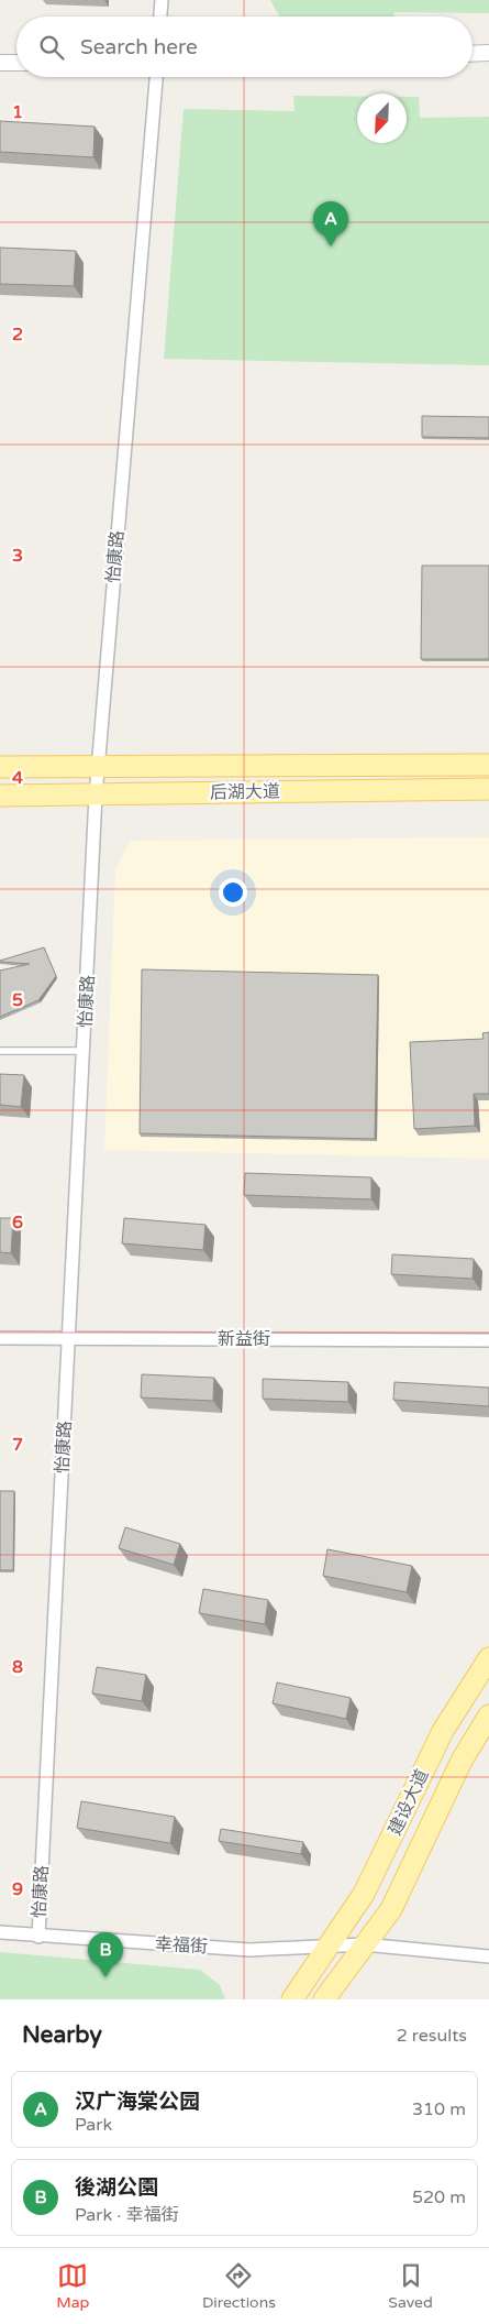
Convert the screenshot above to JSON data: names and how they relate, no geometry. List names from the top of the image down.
{
  "streets": {
    "main road": ["后湖大道", "建设大道"],
    "street": ["怡康路", "新益街", "幸福街"]
  },
  "crossings": [
    ["怡康路", "后湖大道"],
    ["怡康路", "新益街"],
    ["怡康路", "幸福街"],
    ["建设大道", "幸福街"]
  ],
  "north": "bottom left",
  "page": {
    "search": "Search here",
    "pins": ["A", "B"],
    "heading": ["Nearby", "2 results"],
    "list": [
      {
        "mark": "A",
        "name": "汉广海棠公园",
        "note": "Park",
        "value": "310 m"
      },
      {
        "mark": "B",
        "name": "後湖公園",
        "note": "Park · 幸福街",
        "value": "520 m"
      }
    ],
    "nav": ["Map", "Directions", "Saved"]
  },
  "grid": {
    "rows": [
      "1",
      "2",
      "3",
      "4",
      "5",
      "6",
      "7",
      "8",
      "9"
    ]
  }
}
